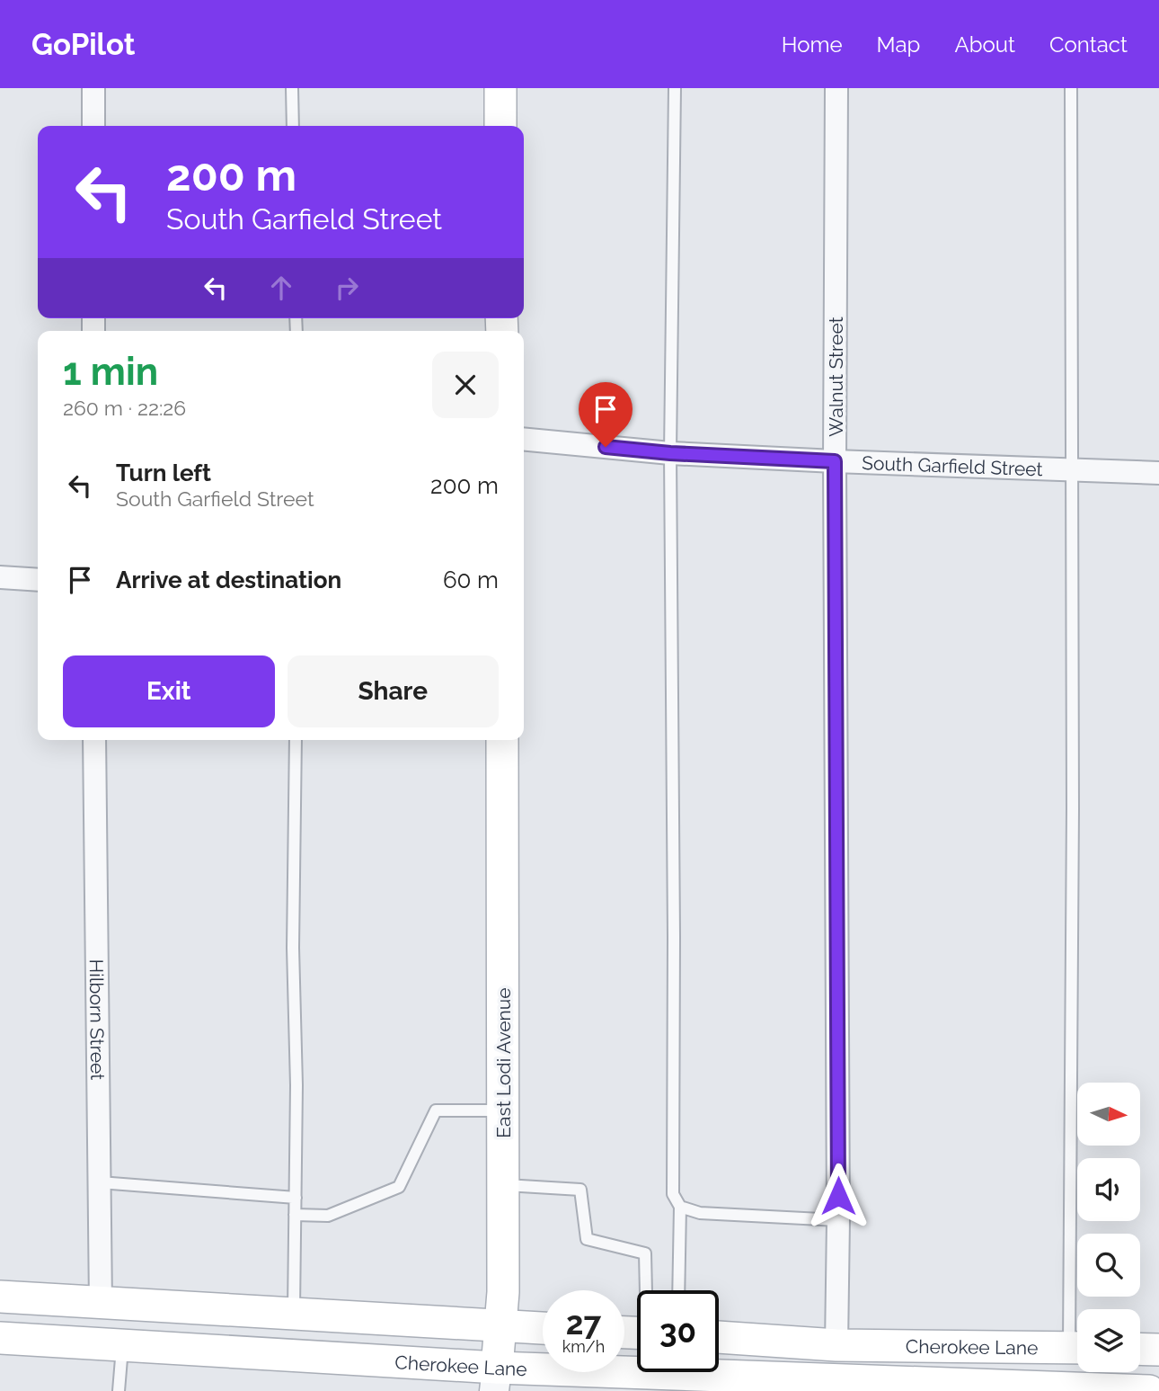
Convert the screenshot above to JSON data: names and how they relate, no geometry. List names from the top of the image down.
{
  "streets": {
    "main road": ["East Lodi Avenue", "Cherokee Lane"],
    "street": ["Walnut Street", "South Garfield Street", "Hilborn Street"]
  },
  "crossings": [
    ["Walnut Street", "South Garfield Street"],
    ["Walnut Street", "Cherokee Lane"],
    ["East Lodi Avenue", "Cherokee Lane"]
  ],
  "north": "right",
  "page": {
    "header": "GoPilot",
    "nav": [
      "Home",
      "Map",
      "About",
      "Contact"
    ],
    "turn": ["200 m", "South Garfield Street"],
    "heading": ["1 min", "260 m · 22:26"],
    "list": [
      {
        "name": "Turn left",
        "note": "South Garfield Street",
        "value": "200 m"
      },
      {
        "name": "Arrive at destination",
        "value": "60 m"
      }
    ],
    "buttons": ["Exit", "Share"],
    "speed": "27 km/h",
    "limit": "30"
  }
}
